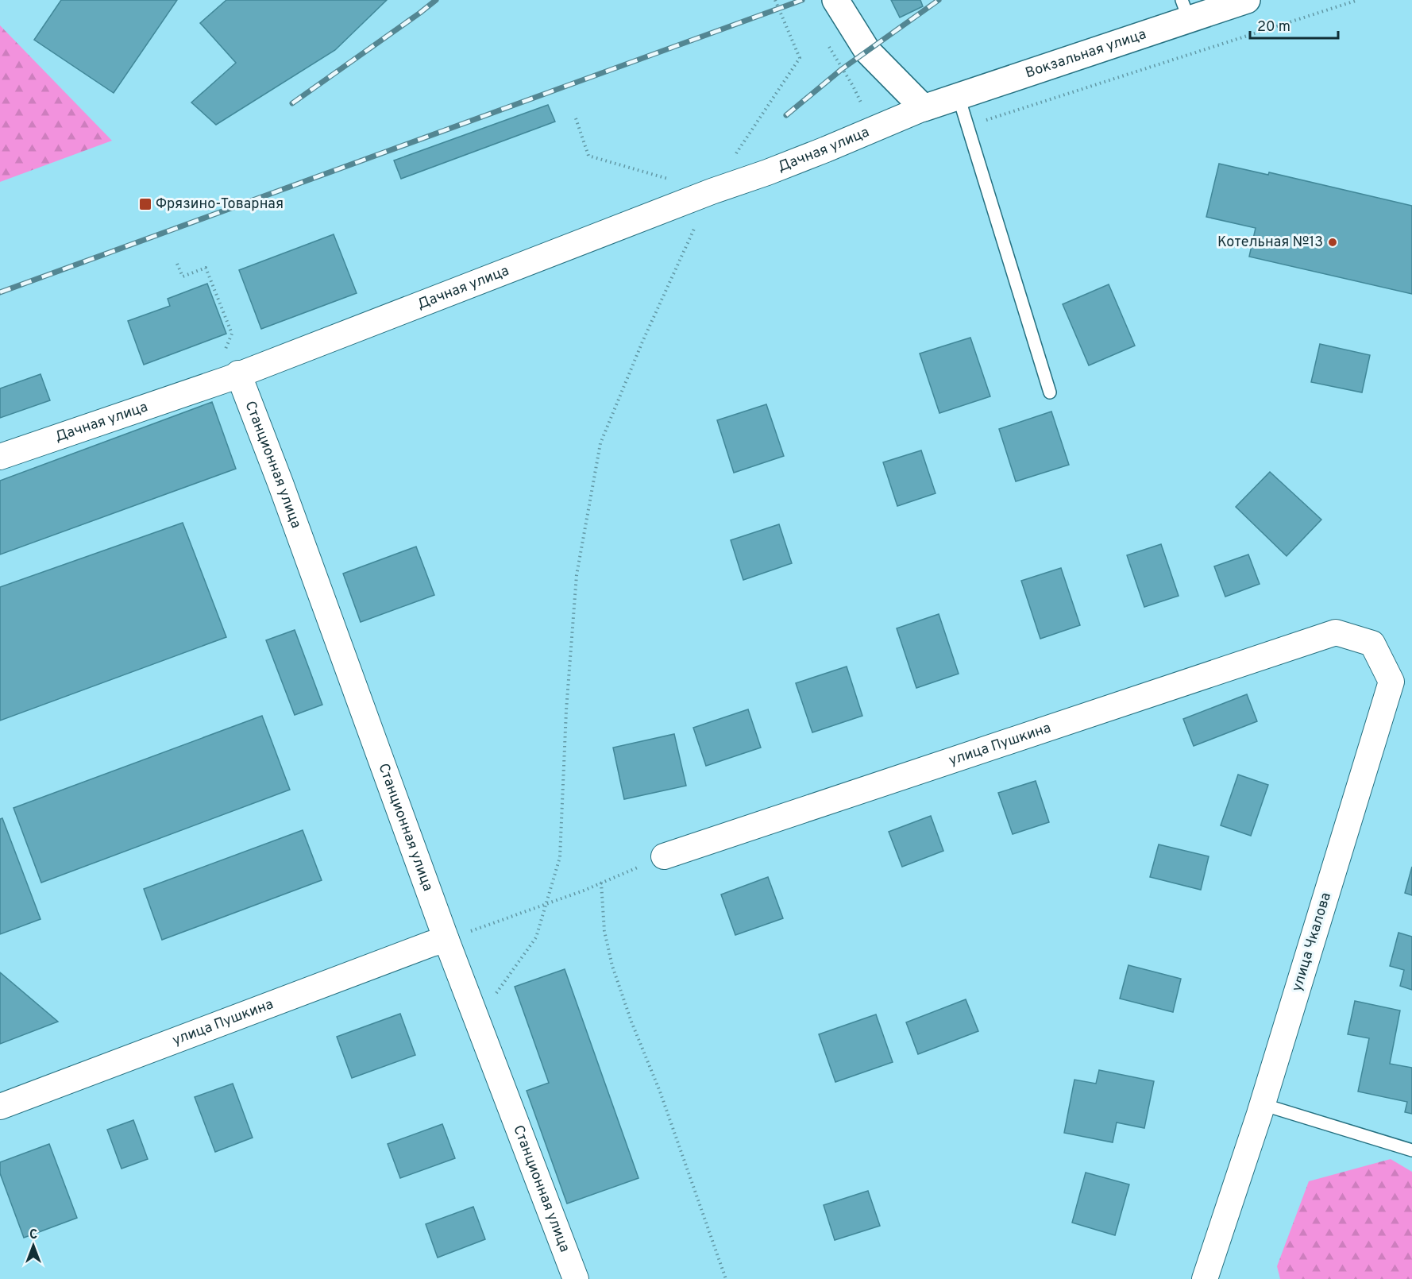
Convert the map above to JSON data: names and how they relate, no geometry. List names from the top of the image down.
{
  "streets": {
    "street": [
      "Вокзальная улица",
      "Дачная улица",
      "Станционная улица",
      "улица Пушкина",
      "улица Чкалова"
    ]
  },
  "crossings": [
    ["Вокзальная улица", "Дачная улица"],
    ["Дачная улица", "Станционная улица"],
    ["Станционная улица", "улица Пушкина"],
    ["улица Пушкина", "улица Чкалова"]
  ],
  "places": {
    "transit": ["Фрязино-Товарная"],
    "other": ["Котельная №13"]
  },
  "scale_bar": "20 m",
  "north": "top"
}
